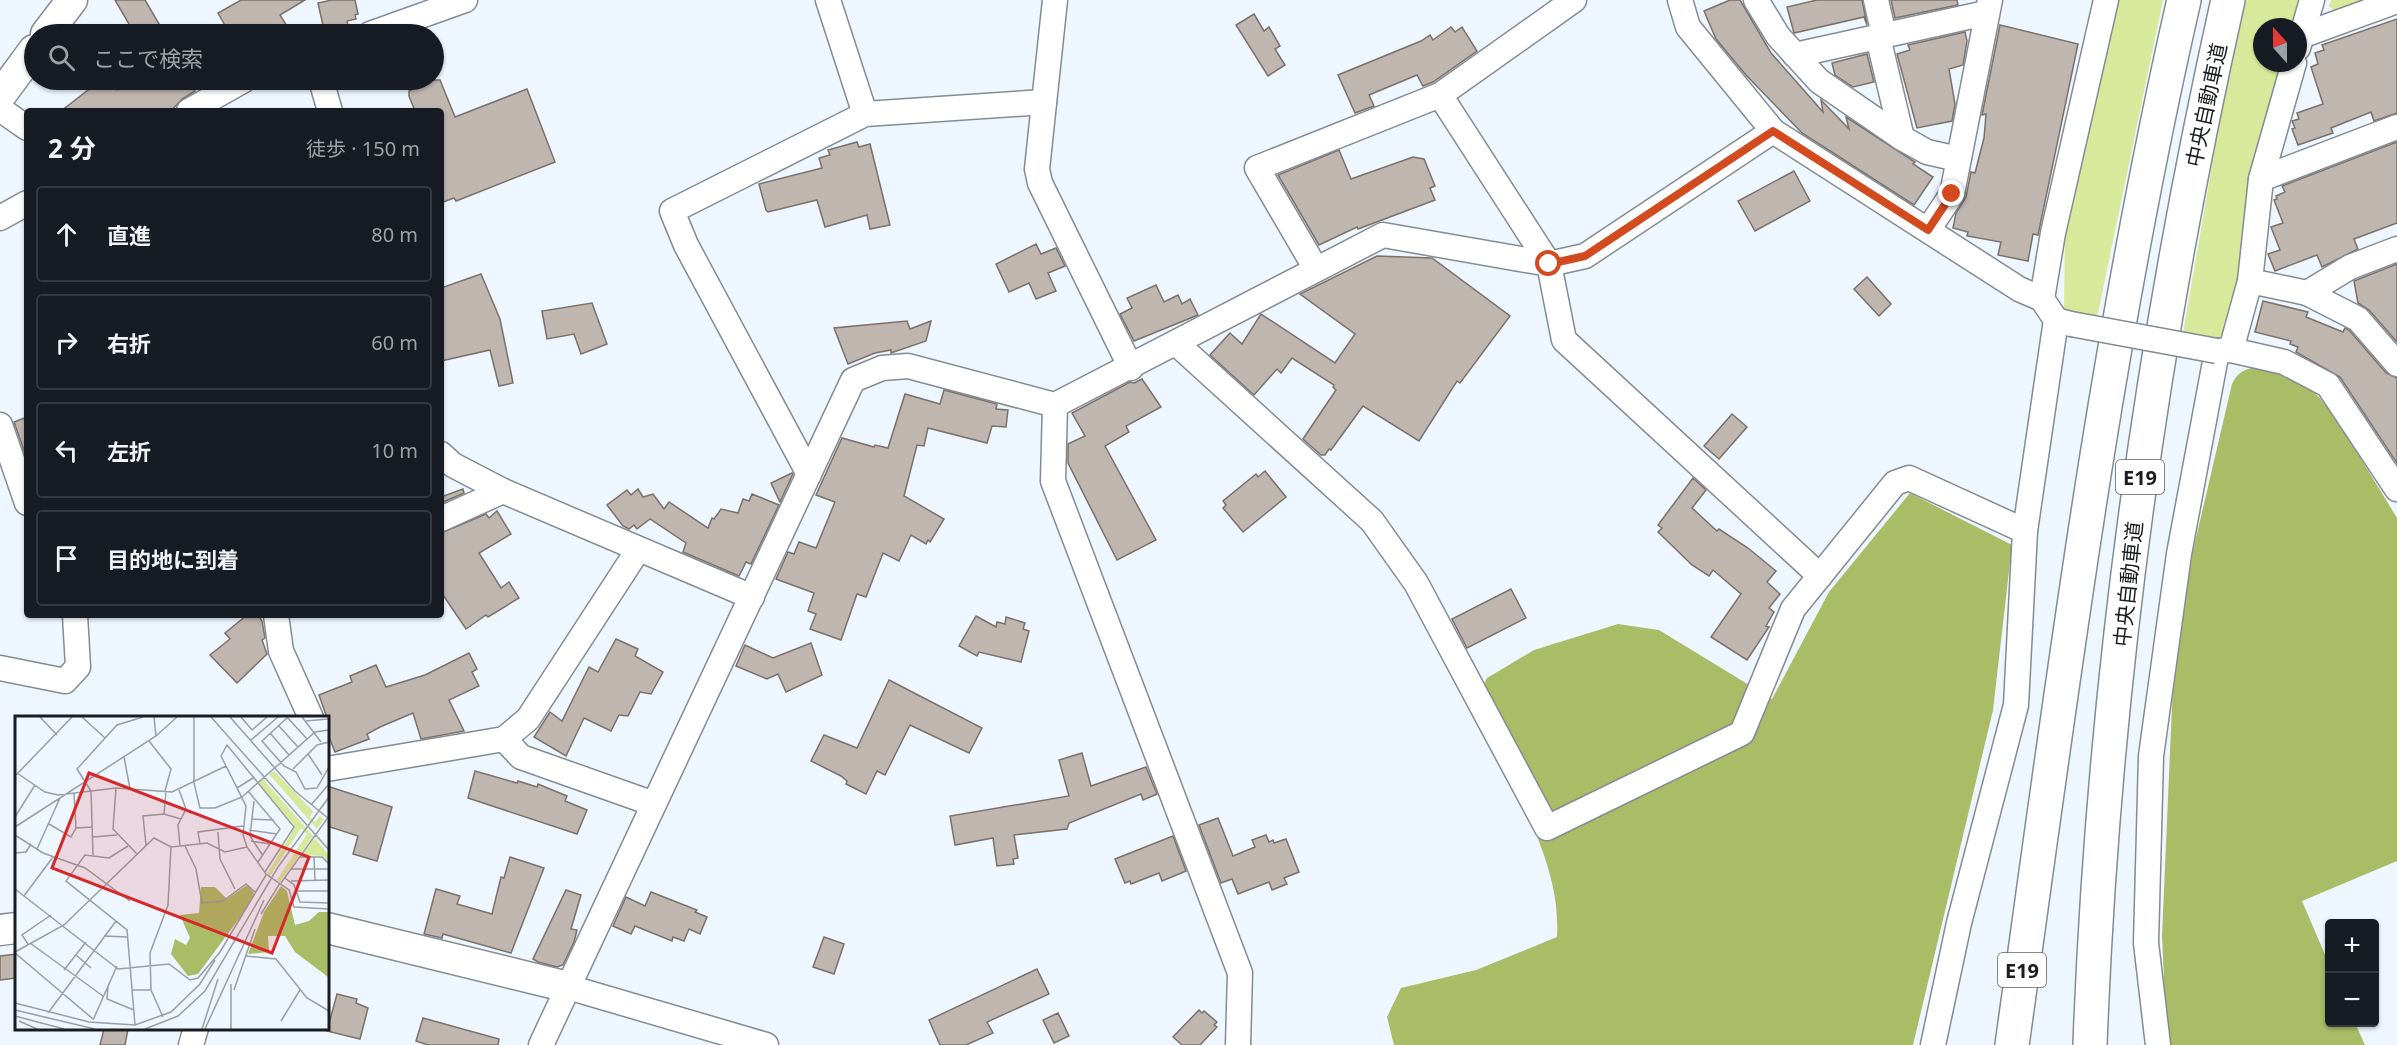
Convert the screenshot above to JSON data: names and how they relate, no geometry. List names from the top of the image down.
{
  "streets": {
    "highway": ["中央自動車道", "E19"]
  },
  "crossings": [
    ["中央自動車道", "E19"]
  ],
  "north": "top",
  "page": {
    "search": "ここで検索",
    "heading": ["2 分", "徒歩 · 150 m"],
    "list": [
      ["直進", "80 m"],
      ["右折", "60 m"],
      ["左折", "10 m"],
      "目的地に到着"
    ],
    "map_buttons": ["+", "−"]
  }
}
